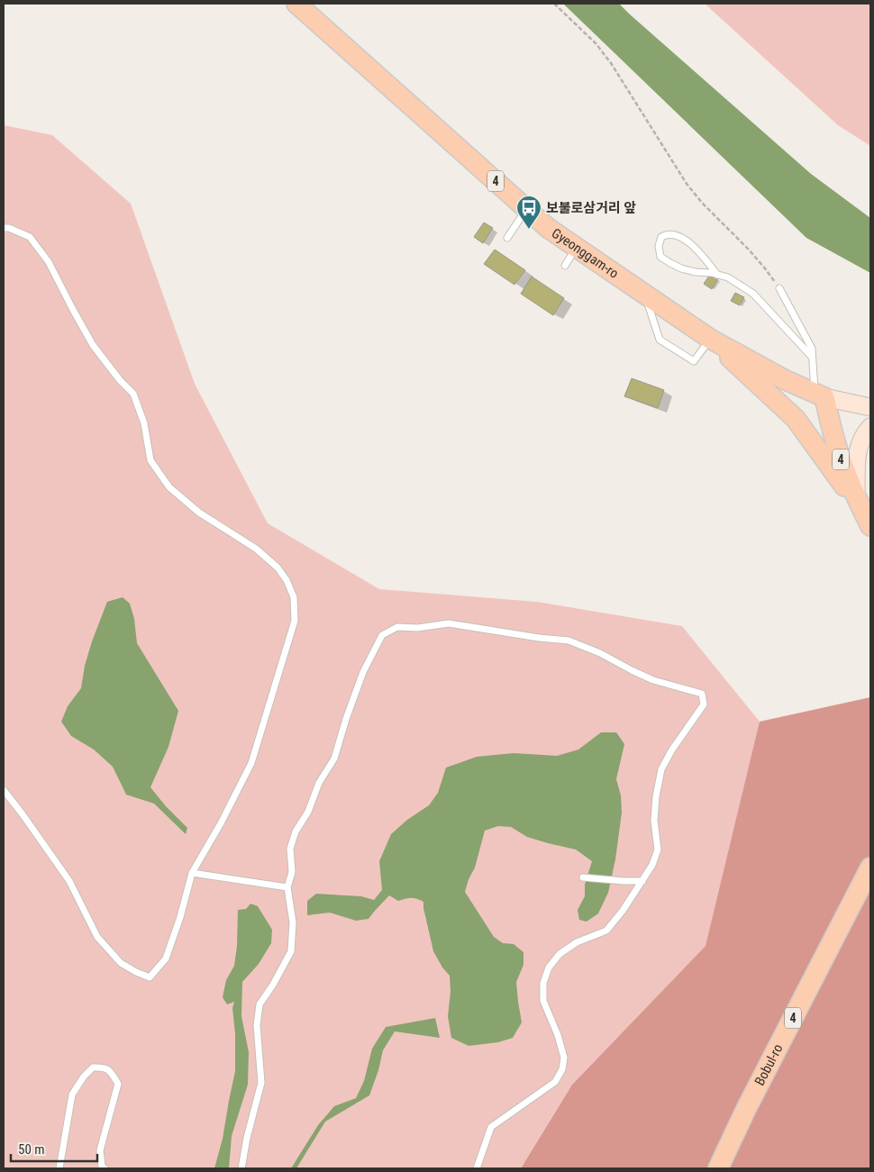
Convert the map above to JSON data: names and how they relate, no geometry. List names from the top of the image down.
{
  "streets": {
    "main road": ["4", "Gyeonggam-ro", "Bobul-ro"]
  },
  "crossings": [
    ["4", "Gyeonggam-ro"]
  ],
  "places": {
    "bus stop": ["보불로삼거리 앞"]
  },
  "scale_bar": "50 m"
}
